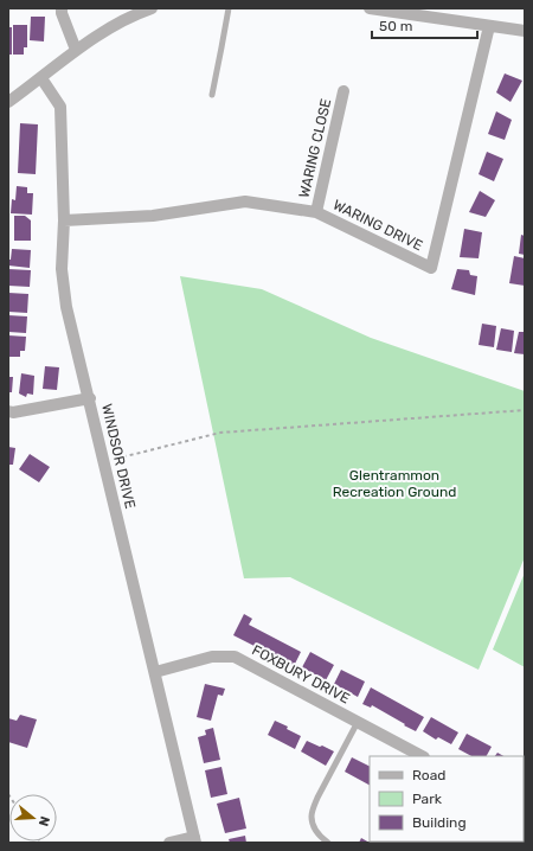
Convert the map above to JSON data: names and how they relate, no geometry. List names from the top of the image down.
{
  "streets": {
    "street": [
      "WARING CLOSE",
      "WARING DRIVE",
      "WINDSOR DRIVE",
      "FOXBURY DRIVE"
    ]
  },
  "crossings": [
    ["WARING CLOSE", "WARING DRIVE"],
    ["WARING DRIVE", "WINDSOR DRIVE"],
    ["WINDSOR DRIVE", "FOXBURY DRIVE"]
  ],
  "parks": ["Glentrammon Recreation Ground"],
  "legend": ["Road", "Park", "Building"],
  "scale_bar": "50 m",
  "north": "right"
}
